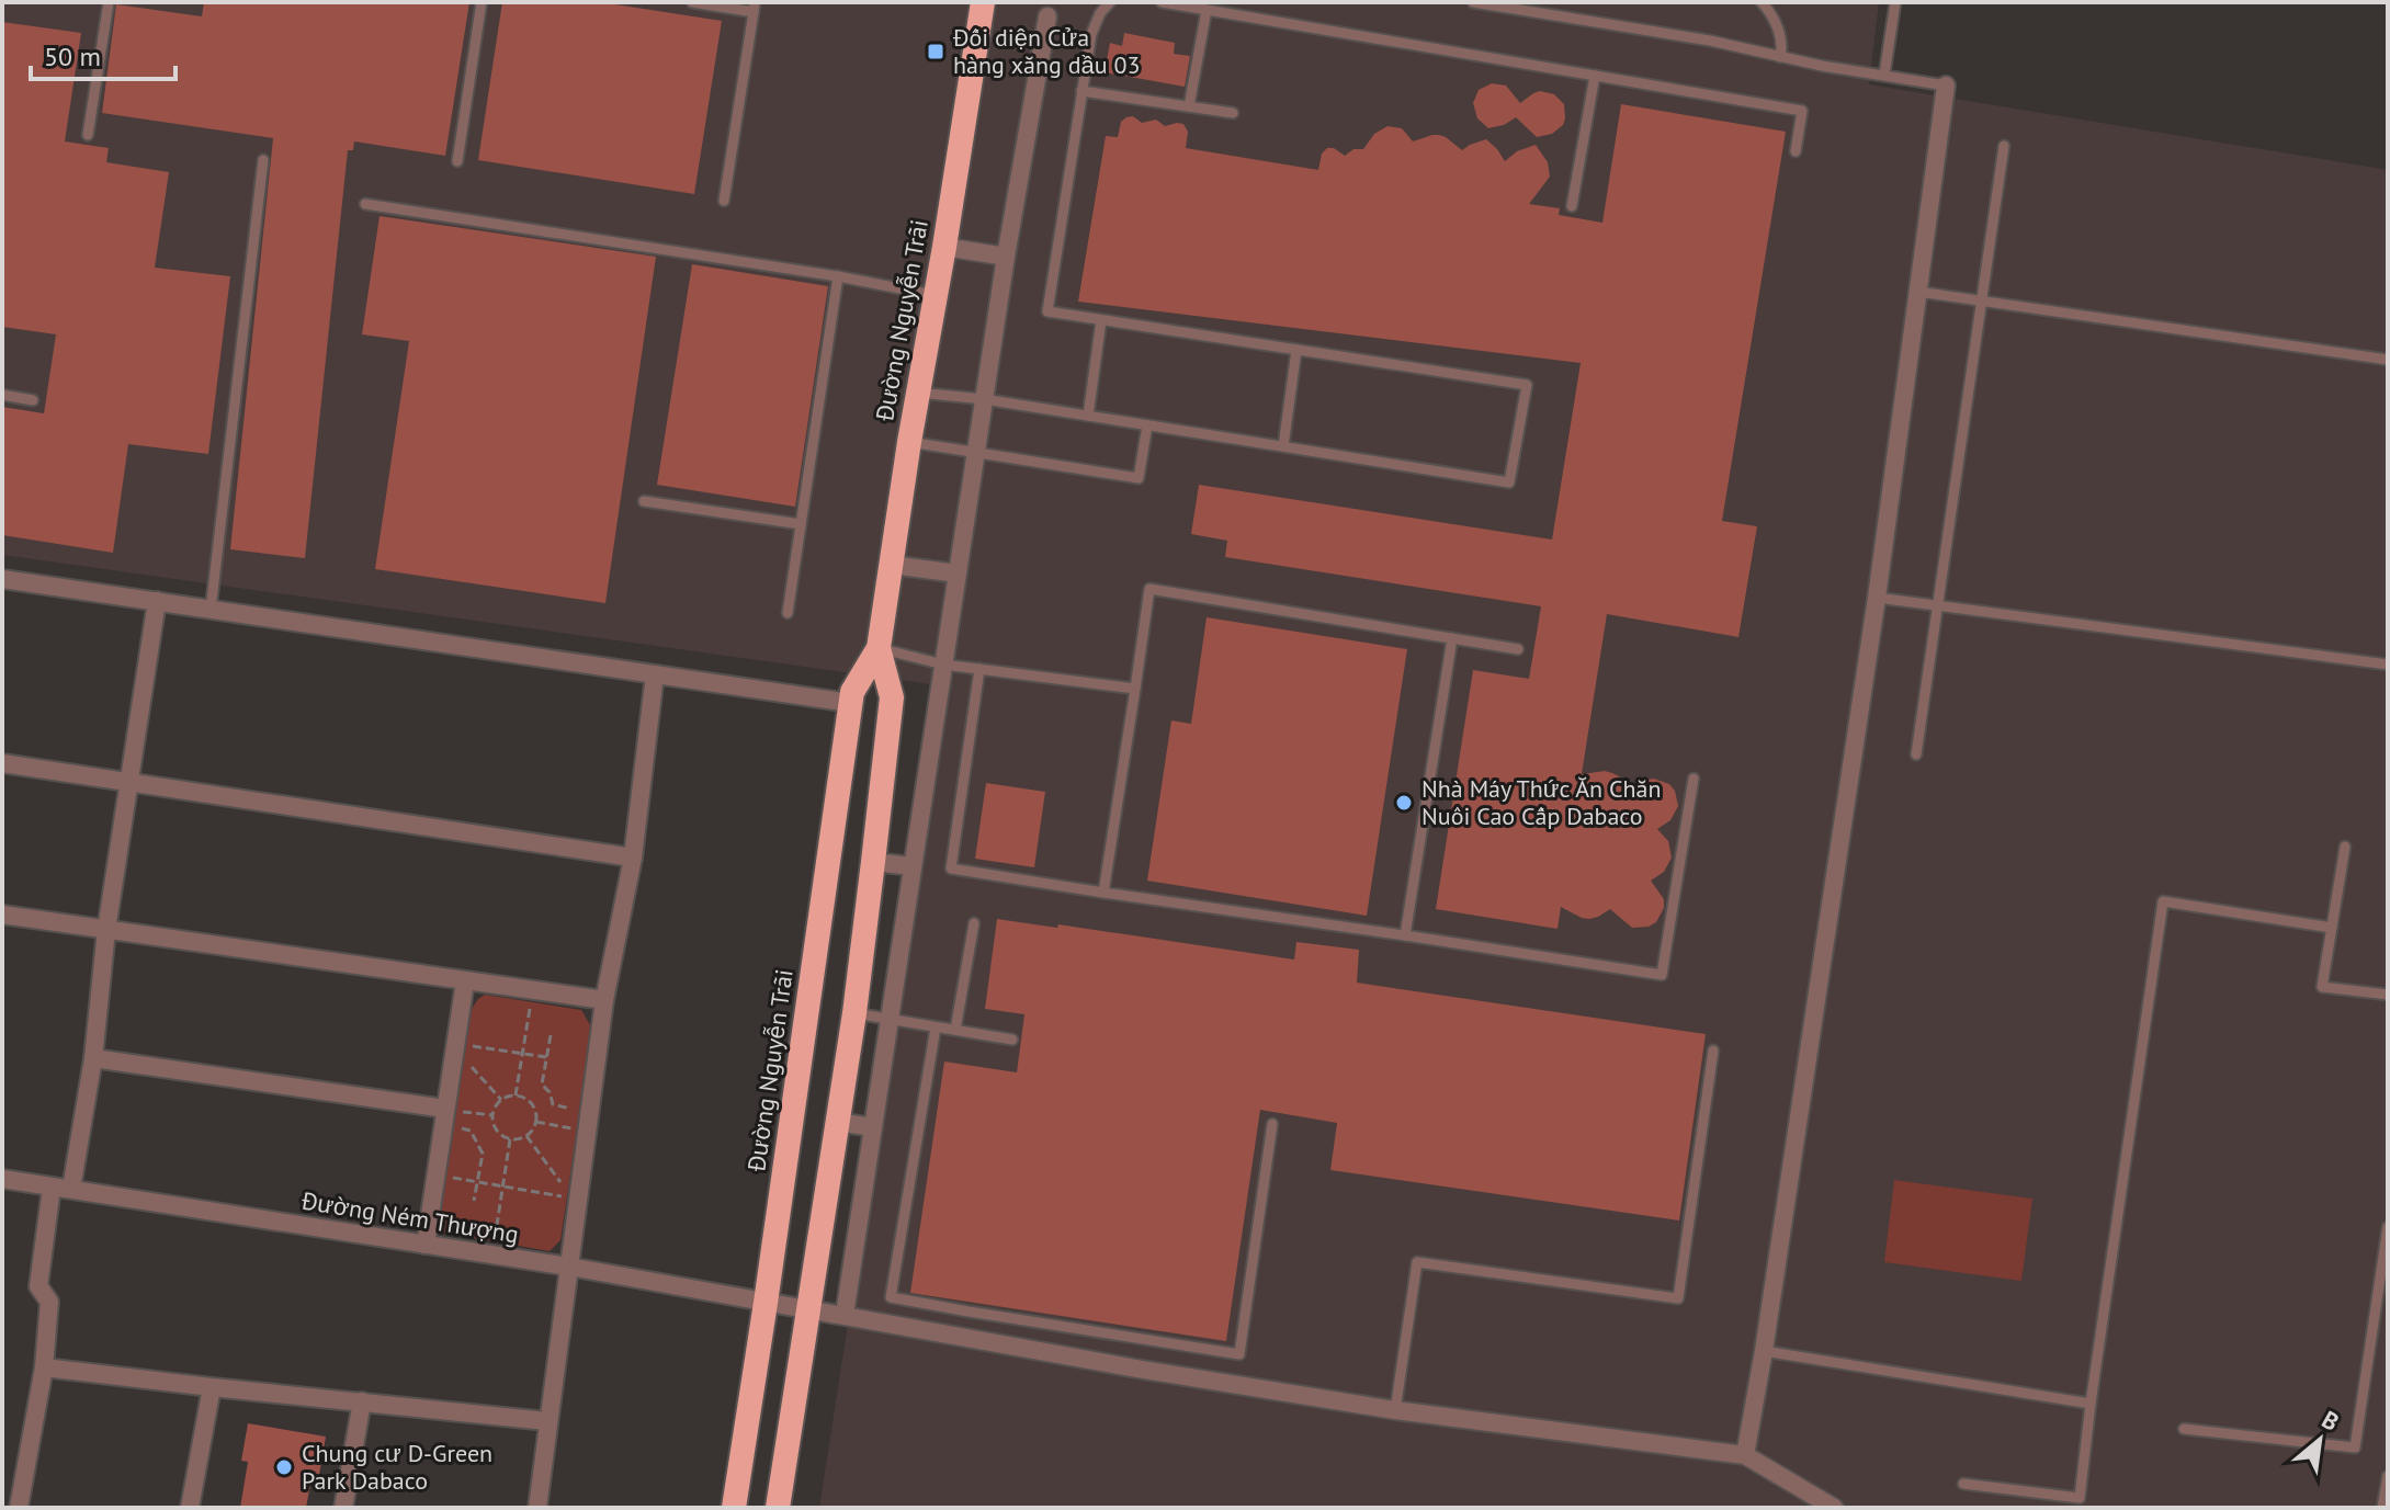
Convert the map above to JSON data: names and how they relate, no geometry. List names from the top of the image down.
{
  "streets": {
    "highway": ["Đường Nguyễn Trãi"],
    "street": ["Đường Ném Thượng"]
  },
  "crossings": [
    ["Đường Nguyễn Trãi", "Đường Ném Thượng"]
  ],
  "places": {
    "transit": ["Đối diện Cửa hàng xăng dầu 03"],
    "other": ["Nhà Máy Thức Ăn Chăn Nuôi Cao Cấp Dabaco", "Chung cư D-Green Park Dabaco"]
  },
  "scale_bar": "50 m",
  "north": "top right"
}
